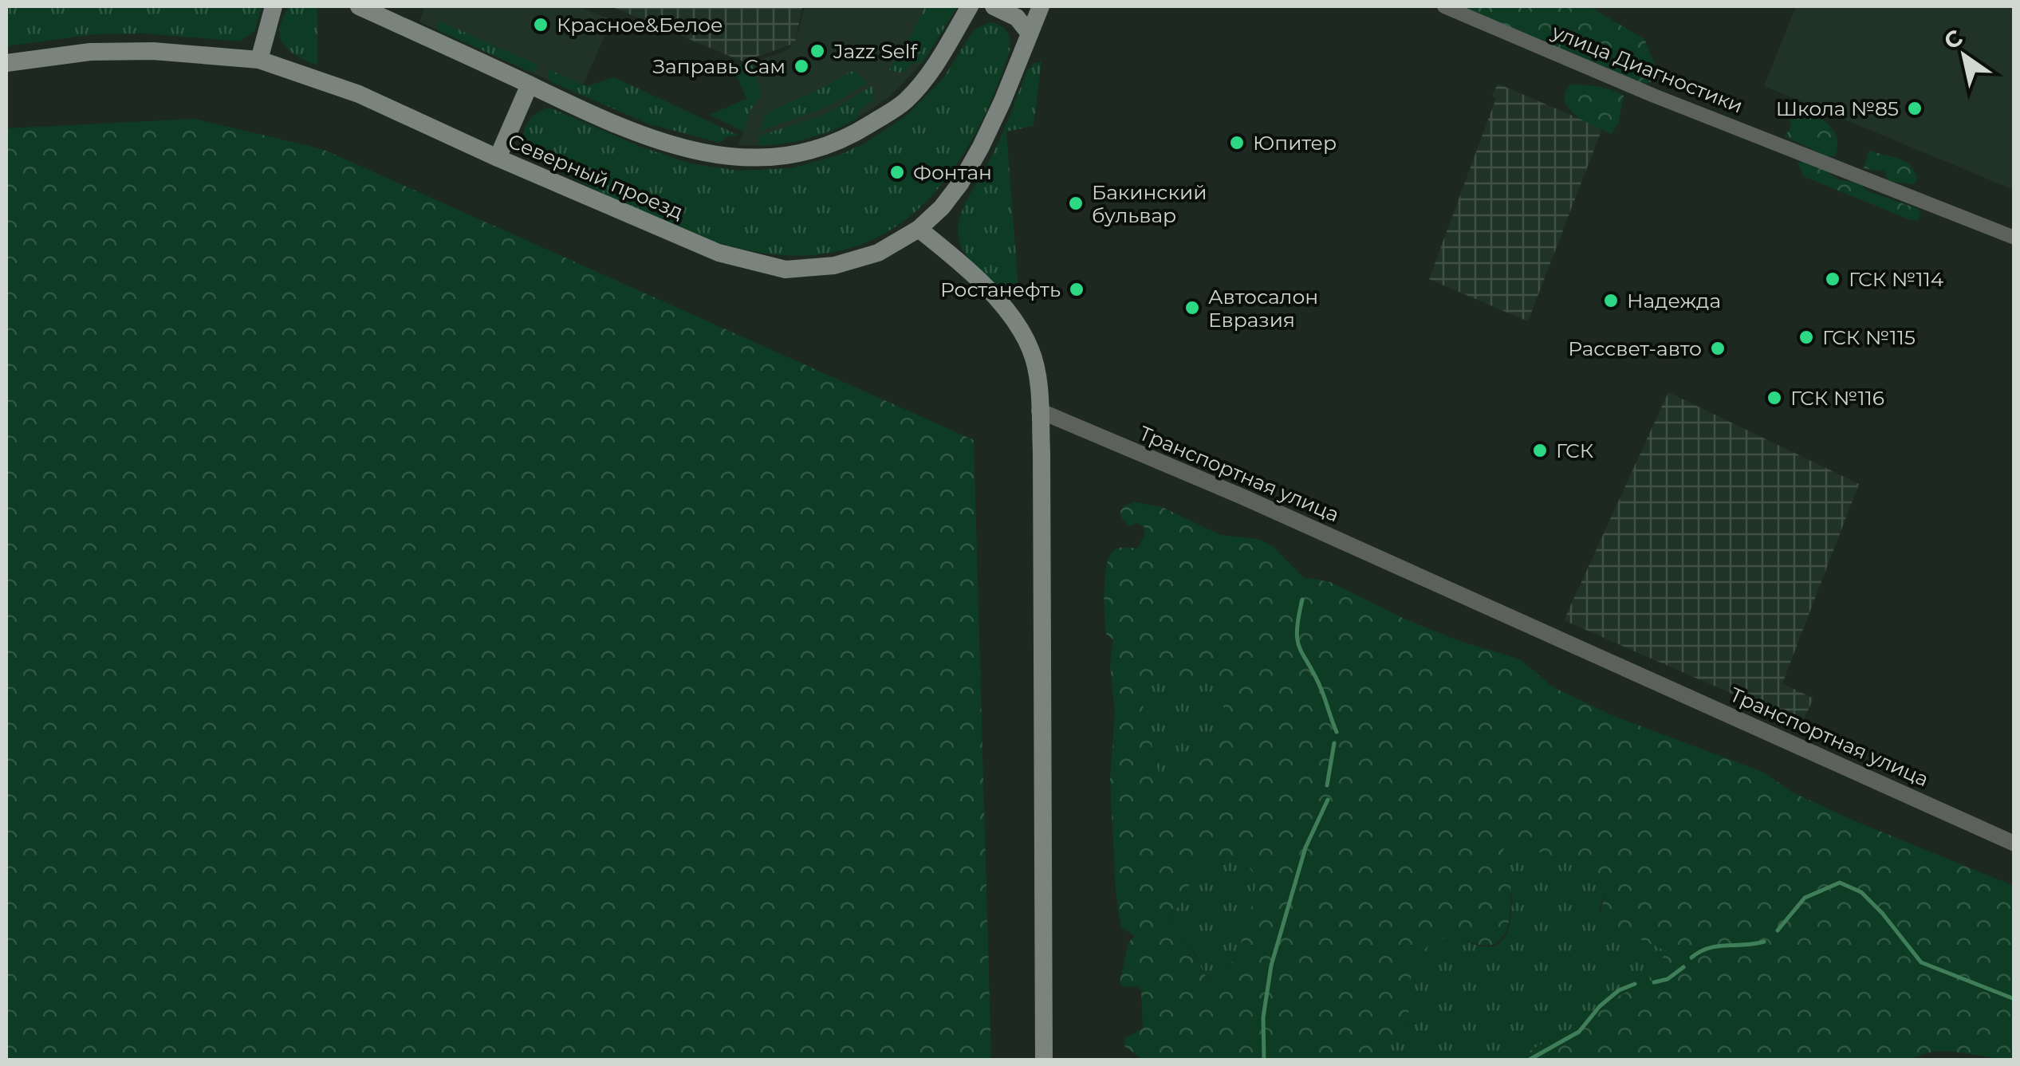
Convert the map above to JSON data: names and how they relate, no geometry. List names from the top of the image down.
{
  "streets": {
    "main road": ["Северный проезд"],
    "street": ["улица Диагностики", "Транспортная улица"]
  },
  "places": [
    "Красное&Белое",
    "Jazz Self",
    "Заправь Сам",
    "Школа №85",
    "Юпитер",
    "Фонтан",
    "Бакинский бульвар",
    "ГСК №114",
    "Ростанефть",
    "Надежда",
    "Автосалон Евразия",
    "ГСК №115",
    "Рассвет-авто",
    "ГСК №116",
    "ГСК"
  ],
  "north": "top left"
}
